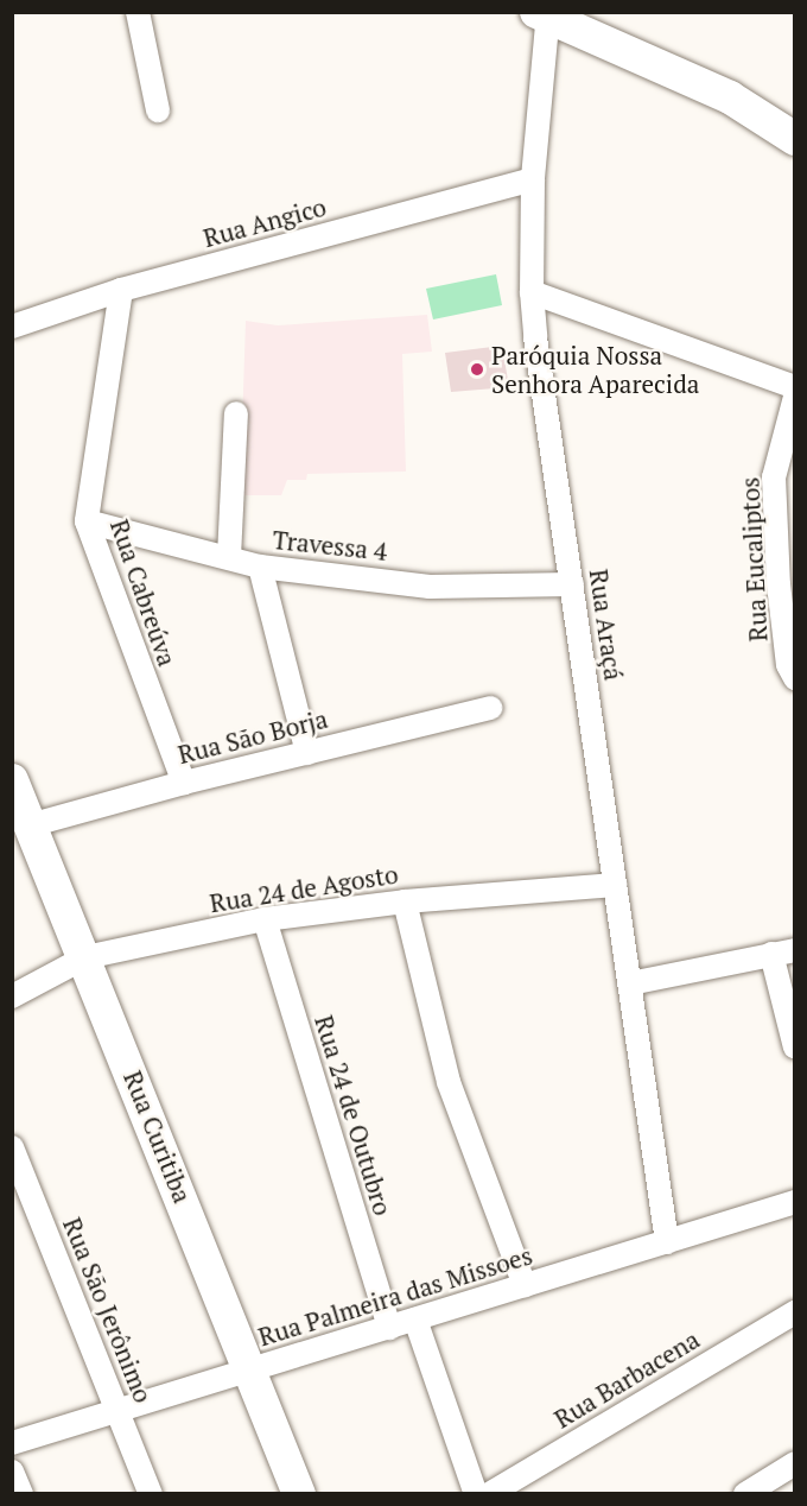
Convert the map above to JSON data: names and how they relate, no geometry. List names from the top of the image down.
{
  "streets": {
    "street": [
      "Rua Angico",
      "Travessa 4",
      "Rua Eucaliptos",
      "Rua Cabreúva",
      "Rua Araçá",
      "Rua São Borja",
      "Rua 24 de Agosto",
      "Rua 24 de Outubro",
      "Rua Curitiba",
      "Rua Palmeira das Missoes",
      "Rua São Jerônimo",
      "Rua Barbacena"
    ]
  },
  "crossings": [
    ["Rua Angico", "Rua Cabreúva"],
    ["Rua Angico", "Rua Araçá"],
    ["Travessa 4", "Rua Cabreúva"],
    ["Travessa 4", "Rua Araçá"],
    ["Rua Cabreúva", "Rua São Borja"],
    ["Rua Araçá", "Rua 24 de Agosto"],
    ["Rua Araçá", "Rua Palmeira das Missoes"],
    ["Rua São Borja", "Rua Curitiba"],
    ["Rua 24 de Agosto", "Rua 24 de Outubro"],
    ["Rua 24 de Agosto", "Rua Curitiba"],
    ["Rua 24 de Outubro", "Rua Palmeira das Missoes"],
    ["Rua Curitiba", "Rua Palmeira das Missoes"],
    ["Rua Palmeira das Missoes", "Rua São Jerônimo"]
  ],
  "places": ["Paróquia Nossa Senhora Aparecida"]
}
